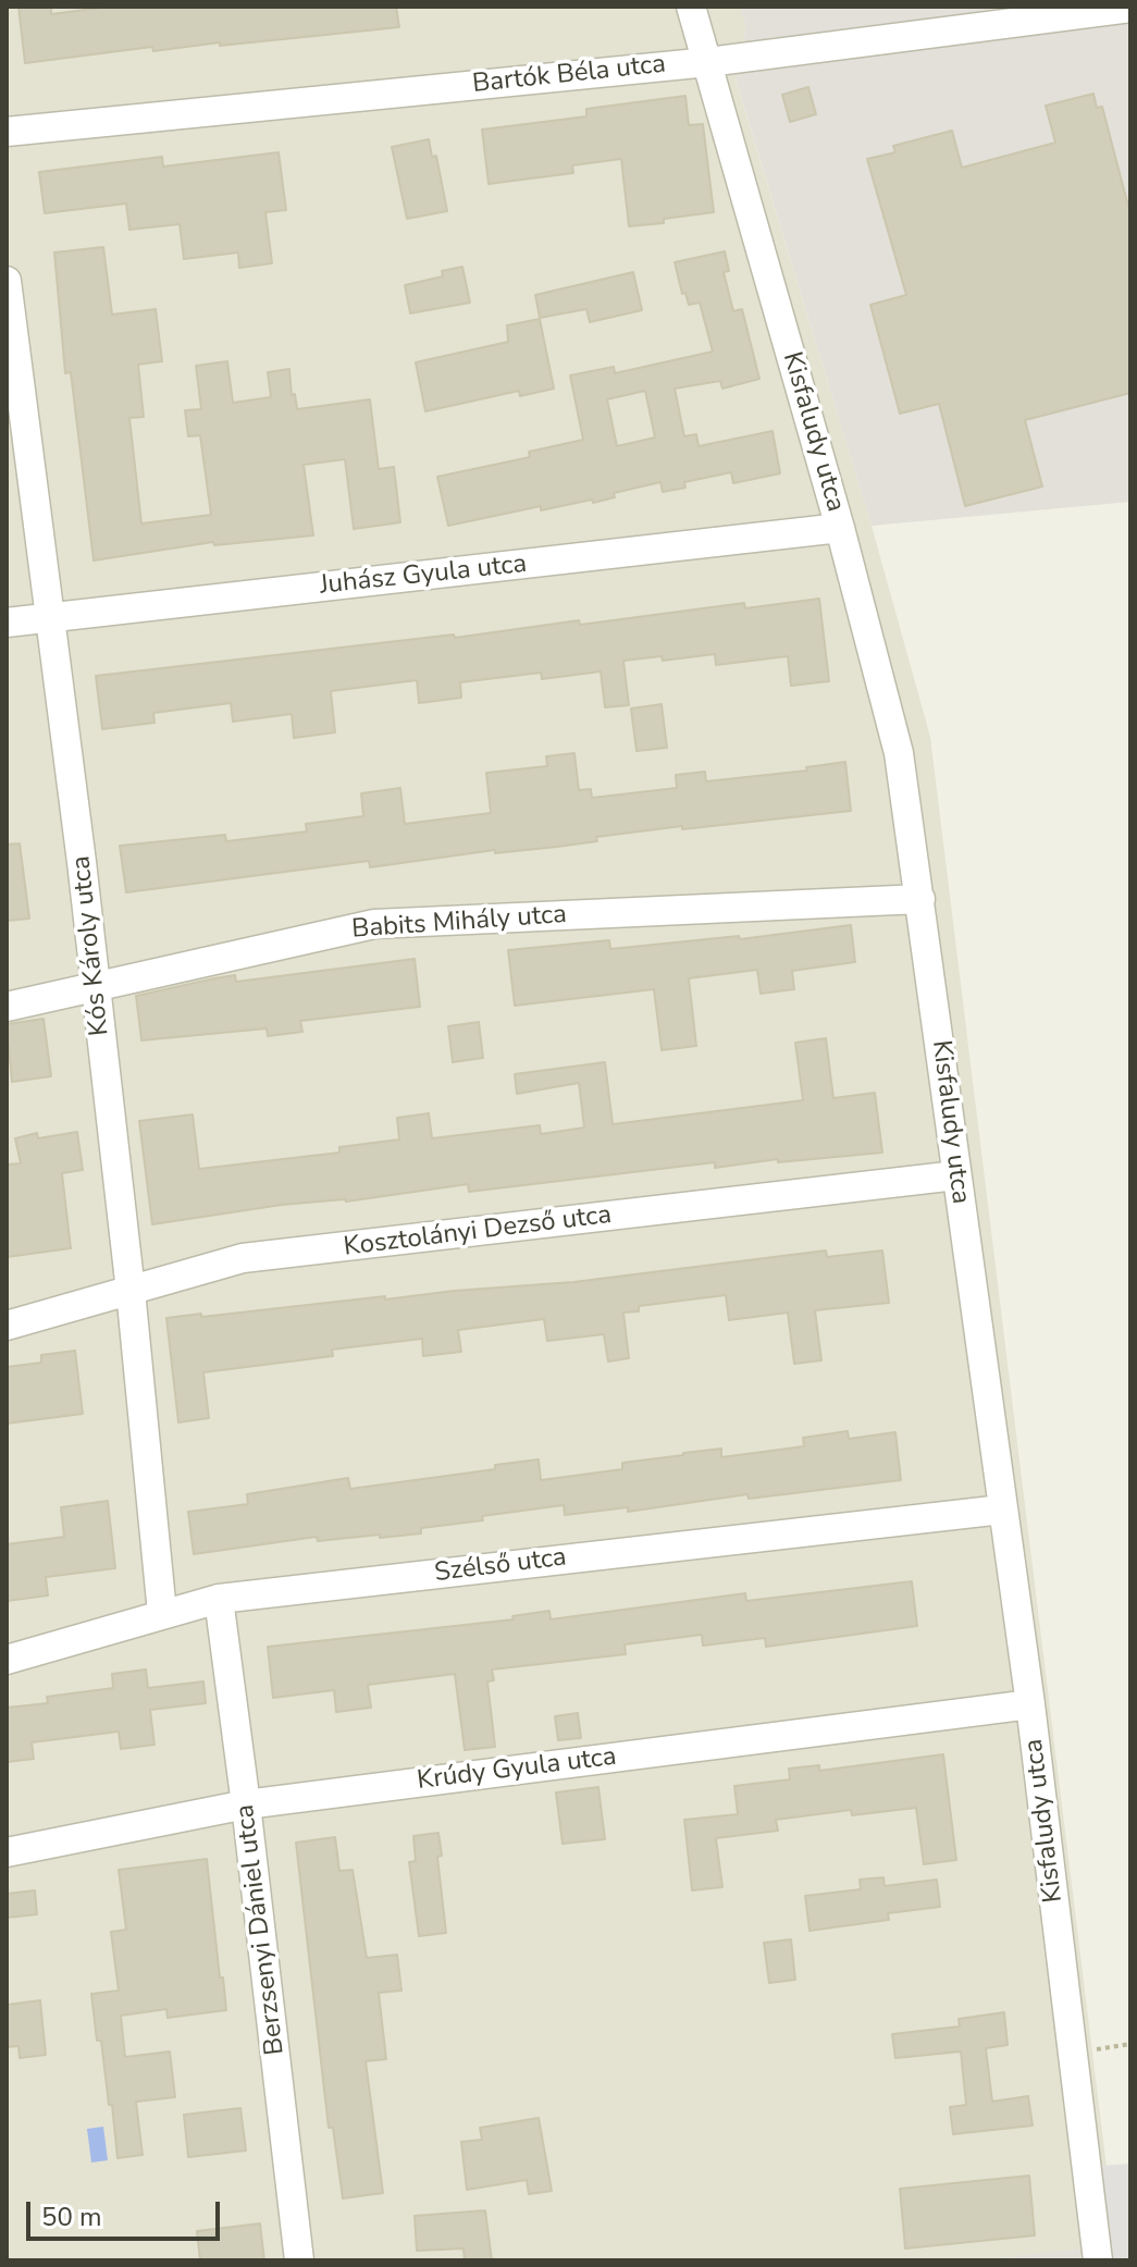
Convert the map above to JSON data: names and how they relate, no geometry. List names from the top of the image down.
{
  "streets": {
    "street": [
      "Bartók Béla utca",
      "Kisfaludy utca",
      "Juhász Gyula utca",
      "Babits Mihály utca",
      "Kós Károly utca",
      "Kosztolányi Dezső utca",
      "Szélső utca",
      "Krúdy Gyula utca",
      "Berzsenyi Dániel utca"
    ]
  },
  "crossings": [
    ["Bartók Béla utca", "Kisfaludy utca"],
    ["Kisfaludy utca", "Juhász Gyula utca"],
    ["Kisfaludy utca", "Babits Mihály utca"],
    ["Kisfaludy utca", "Kosztolányi Dezső utca"],
    ["Kisfaludy utca", "Szélső utca"],
    ["Kisfaludy utca", "Krúdy Gyula utca"],
    ["Juhász Gyula utca", "Kós Károly utca"],
    ["Babits Mihály utca", "Kós Károly utca"],
    ["Kós Károly utca", "Kosztolányi Dezső utca"],
    ["Kós Károly utca", "Szélső utca"],
    ["Szélső utca", "Berzsenyi Dániel utca"],
    ["Krúdy Gyula utca", "Berzsenyi Dániel utca"]
  ],
  "scale_bar": "50 m"
}
